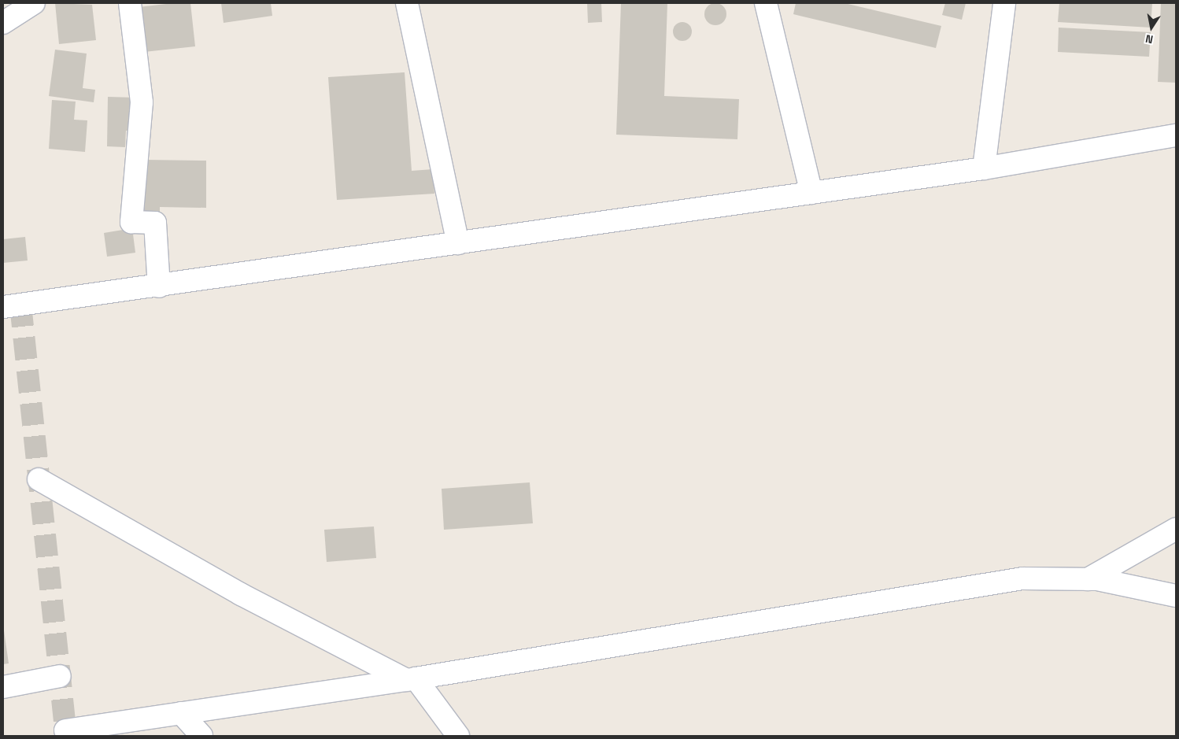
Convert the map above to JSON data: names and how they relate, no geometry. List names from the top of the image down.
{
  "north": "bottom"
}
